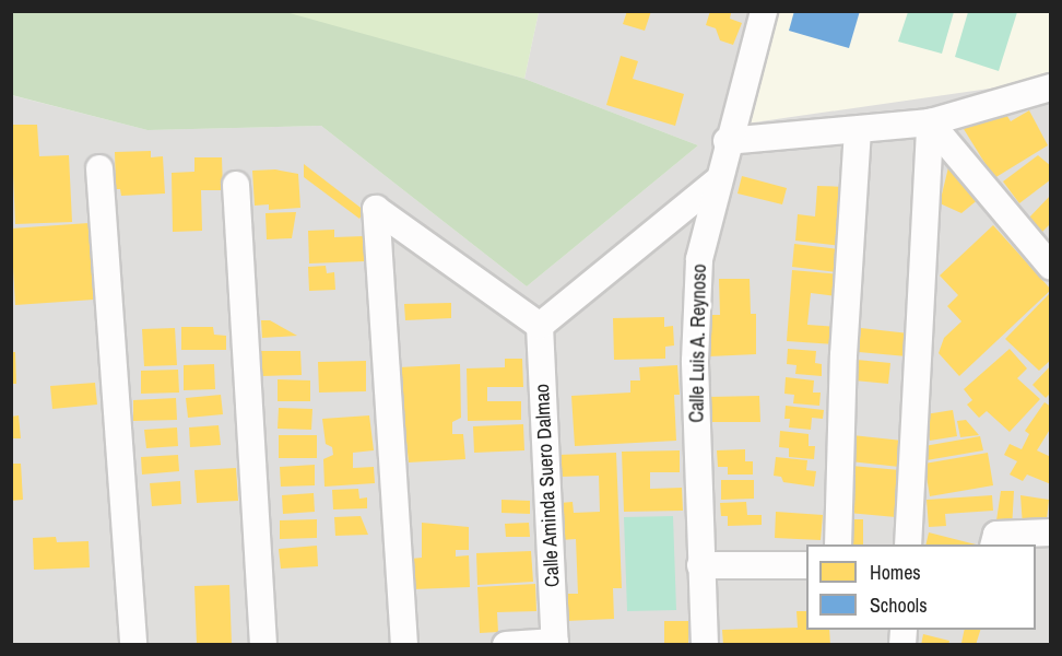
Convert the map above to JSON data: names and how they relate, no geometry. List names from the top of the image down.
{
  "streets": {
    "street": ["Calle Luis A. Reynoso", "Calle Aminda Suero Dalmao"]
  },
  "legend": ["Homes", "Schools"]
}
